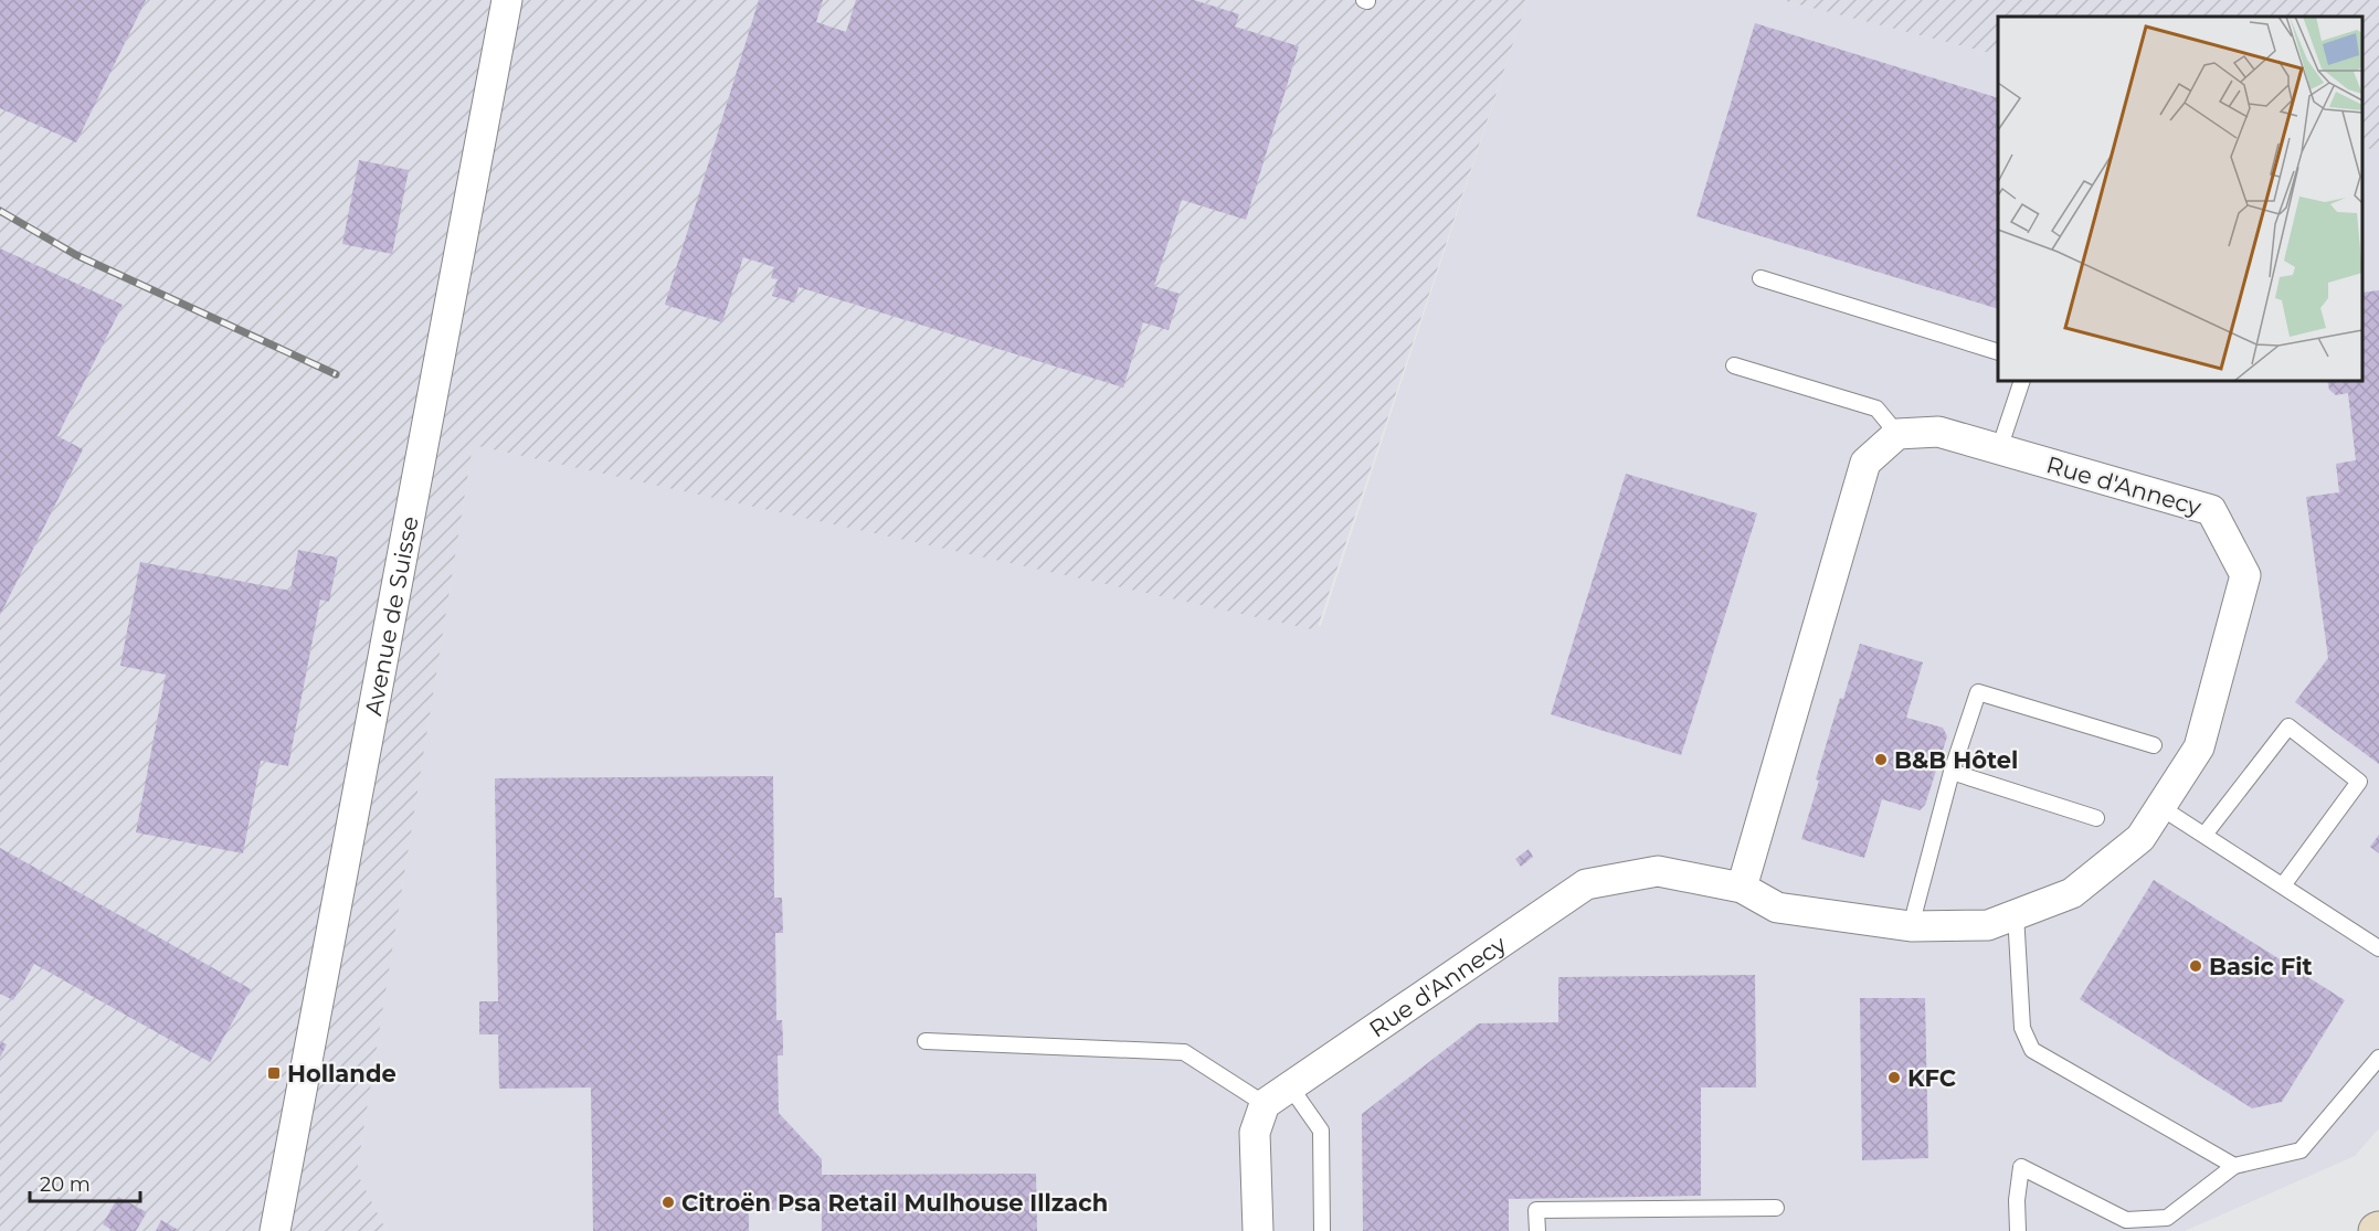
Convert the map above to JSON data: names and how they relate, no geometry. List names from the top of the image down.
{
  "streets": {
    "street": ["Rue d'Annecy", "Avenue de Suisse"]
  },
  "places": {
    "other": [
      "B&B Hôtel",
      "Basic Fit",
      "KFC",
      "Citroën Psa Retail Mulhouse Illzach"
    ],
    "transit": ["Hollande"]
  },
  "scale_bar": "20 m"
}
